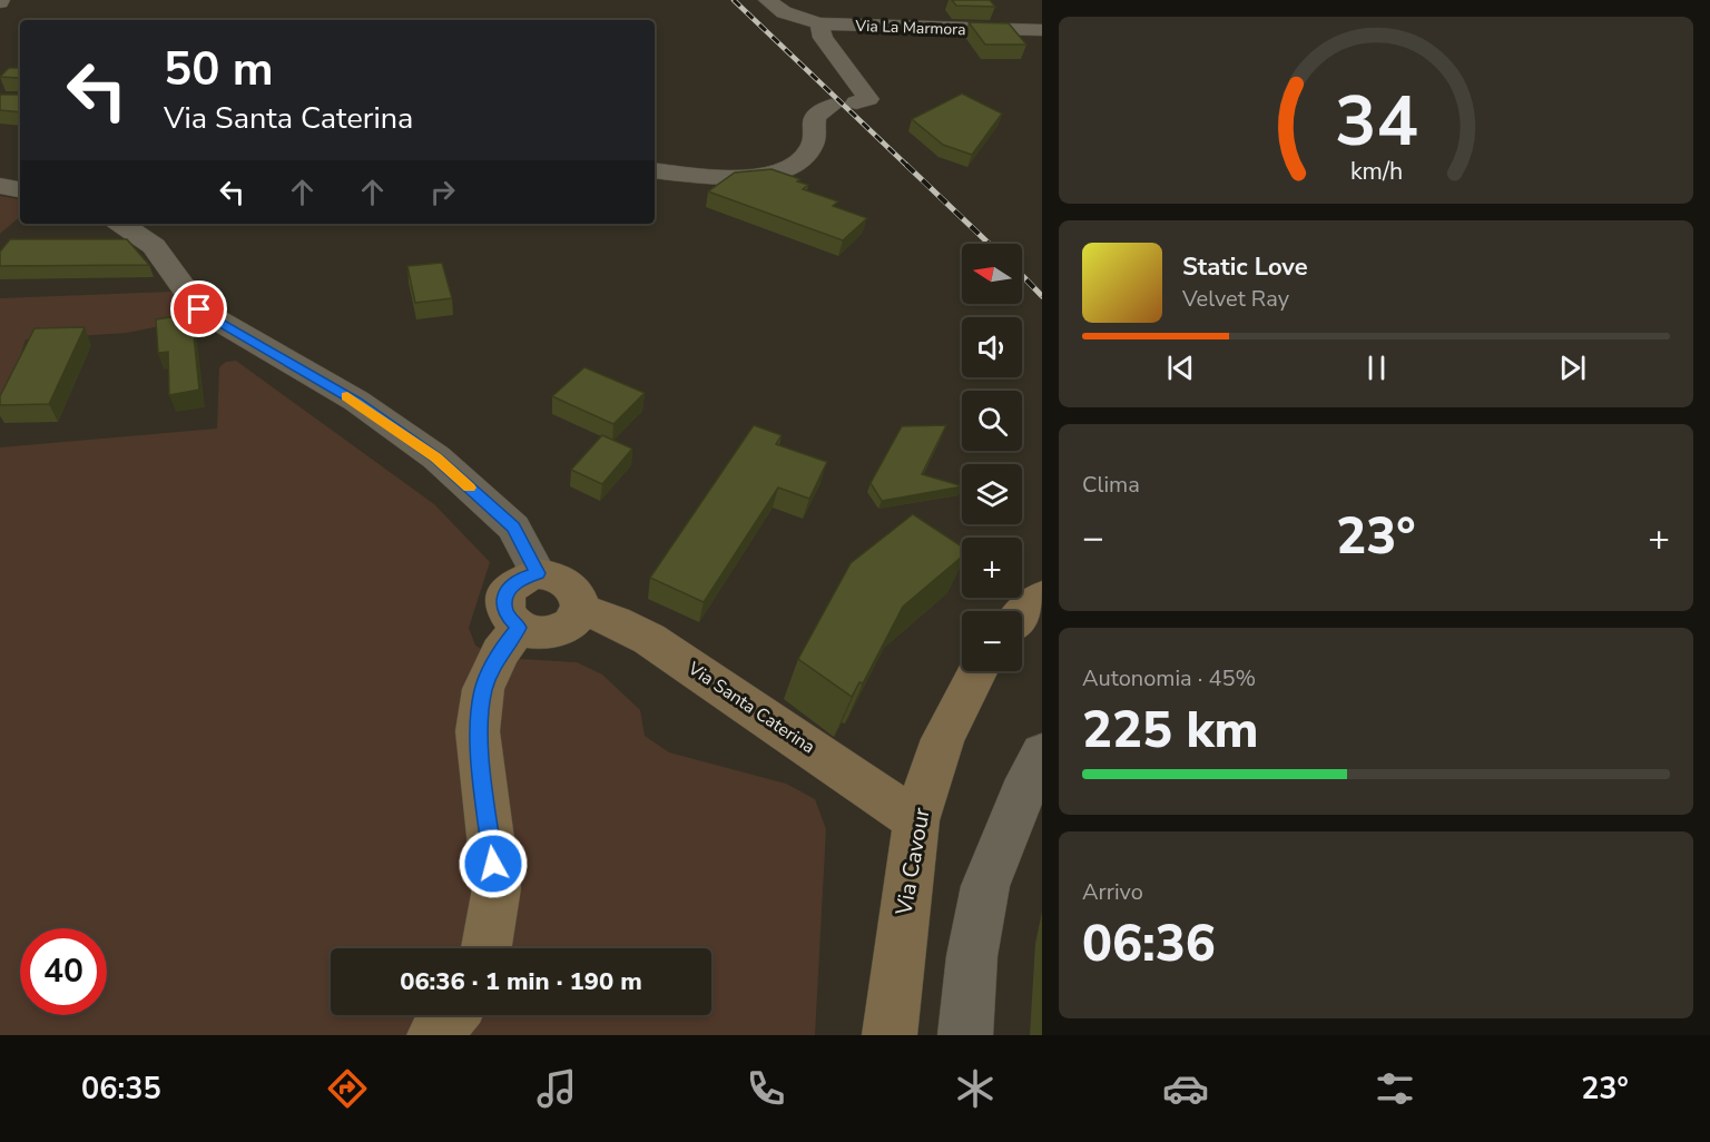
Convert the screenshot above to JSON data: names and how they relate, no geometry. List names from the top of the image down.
{
  "streets": {
    "street": ["Via La Marmora", "Via Santa Caterina", "Via Cavour"]
  },
  "crossings": [
    ["Via Santa Caterina", "Via Cavour"]
  ],
  "north": "left",
  "page": {
    "turn": ["50 m", "Via Santa Caterina"],
    "song": ["Static Love", "Velvet Ray"],
    "map_buttons": ["+", "−"],
    "tile": [
      "Clima",
      ["Autonomia · 45%", "225 km"],
      ["Arrivo", "06:36"]
    ],
    "heat": ["−", "23°", "+"],
    "limit": "40",
    "trip": "06:36 · 1 min · 190 m",
    "tabs": ["06:35", "23°"],
    "gauge": ["34", "km/h"]
  }
}
